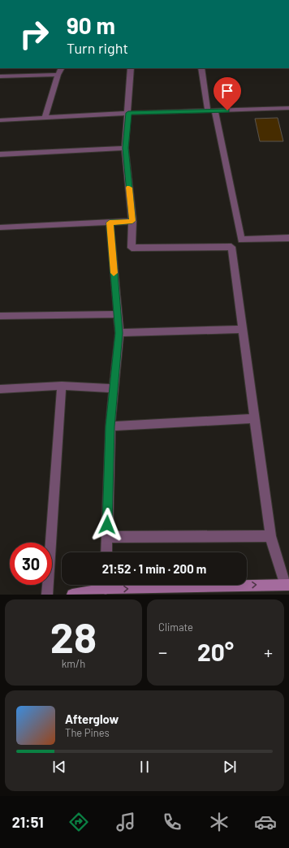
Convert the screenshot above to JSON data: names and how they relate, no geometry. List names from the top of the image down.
{
  "page": {
    "turn": ["90 m", "Turn right"],
    "limit": "30",
    "trip": "21:52 · 1 min · 200 m",
    "tile": [
      ["28", "km/h"],
      "Climate"
    ],
    "heat": ["−", "20°", "+"],
    "song": ["Afterglow", "The Pines"],
    "tabs": "21:51"
  }
}
